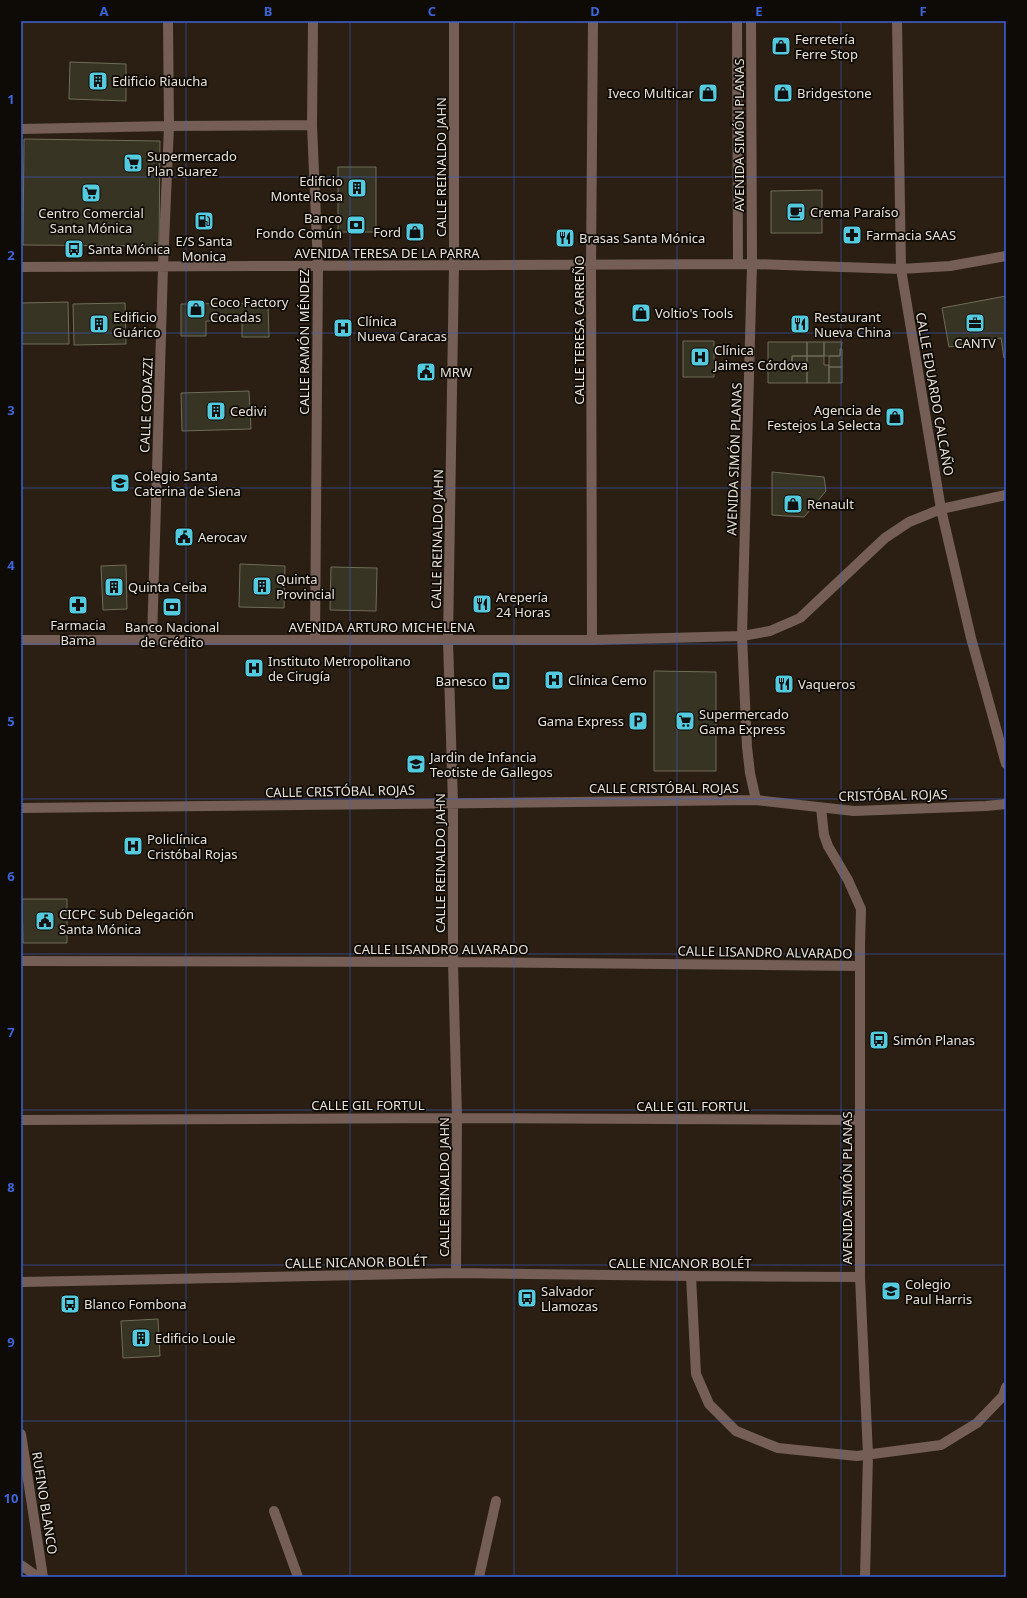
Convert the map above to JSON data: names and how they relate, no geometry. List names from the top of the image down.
{
  "streets": {
    "street": [
      "AVENIDA SIMÓN PLANAS",
      "CALLE REINALDO JAHN",
      "AVENIDA TERESA DE LA PARRA",
      "CALLE TERESA CARREÑO",
      "CALLE RAMÓN MÉNDEZ",
      "CALLE EDUARDO CALCAÑO",
      "CALLE CODAZZI",
      "AVENIDA ARTURO MICHELENA",
      "CALLE CRISTÓBAL ROJAS",
      "CRISTÓBAL ROJAS",
      "CALLE LISANDRO ALVARADO",
      "CALLE GIL FORTUL",
      "CALLE NICANOR BOLÉT",
      "RUFINO BLANCO"
    ]
  },
  "crossings": [
    ["AVENIDA SIMÓN PLANAS", "AVENIDA TERESA DE LA PARRA"],
    ["AVENIDA SIMÓN PLANAS", "AVENIDA ARTURO MICHELENA"],
    ["AVENIDA SIMÓN PLANAS", "CALLE CRISTÓBAL ROJAS"],
    ["AVENIDA SIMÓN PLANAS", "CRISTÓBAL ROJAS"],
    ["AVENIDA SIMÓN PLANAS", "CALLE LISANDRO ALVARADO"],
    ["AVENIDA SIMÓN PLANAS", "CALLE GIL FORTUL"],
    ["AVENIDA SIMÓN PLANAS", "CALLE NICANOR BOLÉT"],
    ["CALLE REINALDO JAHN", "AVENIDA TERESA DE LA PARRA"],
    ["CALLE REINALDO JAHN", "AVENIDA ARTURO MICHELENA"],
    ["CALLE REINALDO JAHN", "CALLE CRISTÓBAL ROJAS"],
    ["CALLE REINALDO JAHN", "CALLE LISANDRO ALVARADO"],
    ["CALLE REINALDO JAHN", "CALLE GIL FORTUL"],
    ["CALLE REINALDO JAHN", "CALLE NICANOR BOLÉT"],
    ["AVENIDA TERESA DE LA PARRA", "CALLE TERESA CARREÑO"],
    ["AVENIDA TERESA DE LA PARRA", "CALLE RAMÓN MÉNDEZ"],
    ["AVENIDA TERESA DE LA PARRA", "CALLE EDUARDO CALCAÑO"],
    ["AVENIDA TERESA DE LA PARRA", "CALLE CODAZZI"],
    ["CALLE TERESA CARREÑO", "AVENIDA ARTURO MICHELENA"],
    ["CALLE RAMÓN MÉNDEZ", "AVENIDA ARTURO MICHELENA"],
    ["CALLE EDUARDO CALCAÑO", "AVENIDA ARTURO MICHELENA"],
    ["CALLE CODAZZI", "AVENIDA ARTURO MICHELENA"],
    ["CALLE CRISTÓBAL ROJAS", "CRISTÓBAL ROJAS"]
  ],
  "places": {
    "shop": [
      "Ferretería Ferre Stop",
      "Iveco Multicar",
      "Bridgestone",
      "Ford",
      "Coco Factory Cocadas",
      "Voltio's Tools",
      "Agencia de Festejos La Selecta",
      "Renault"
    ],
    "building": [
      "Edificio Riaucha",
      "Edificio Monte Rosa",
      "Edificio Guárico",
      "Cedivi",
      "Quinta Provincial",
      "Quinta Ceiba",
      "Edificio Loule"
    ],
    "supermarket": ["Supermercado Plan Suarez", "Centro Comercial Santa Mónica", "Supermercado Gama Express"],
    "cafe": ["Crema Paraíso"],
    "fuel station": ["E/S Santa Monica"],
    "bank": ["Banco Fondo Común", "Banco Nacional de Crédito", "Banesco"],
    "pharmacy": ["Farmacia SAAS", "Farmacia Bama"],
    "restaurant": [
      "Brasas Santa Mónica",
      "Restaurant Nueva China",
      "Arepería 24 Horas",
      "Vaqueros"
    ],
    "bus stop": [
      "Santa Mónica",
      "Simón Planas",
      "Salvador Llamozas",
      "Blanco Fombona"
    ],
    "office": ["CANTV"],
    "hospital": [
      "Clínica Nueva Caracas",
      "Clínica Jaimes Córdova",
      "Instituto Metropolitano de Cirugía",
      "Clínica Cemo",
      "Policlínica Cristóbal Rojas"
    ],
    "public building": ["MRW", "Aerocav", "CICPC Sub Delegación Santa Mónica"],
    "school or university": ["Colegio Santa Caterina de Siena", "Jardin de Infancia Teotiste de Gallegos", "Colegio Paul Harris"],
    "parking": ["Gama Express"]
  },
  "grid": {
    "columns": [
      "A",
      "B",
      "C",
      "D",
      "E",
      "F"
    ],
    "rows": [
      "1",
      "2",
      "3",
      "4",
      "5",
      "6",
      "7",
      "8",
      "9",
      "10"
    ]
  }
}
